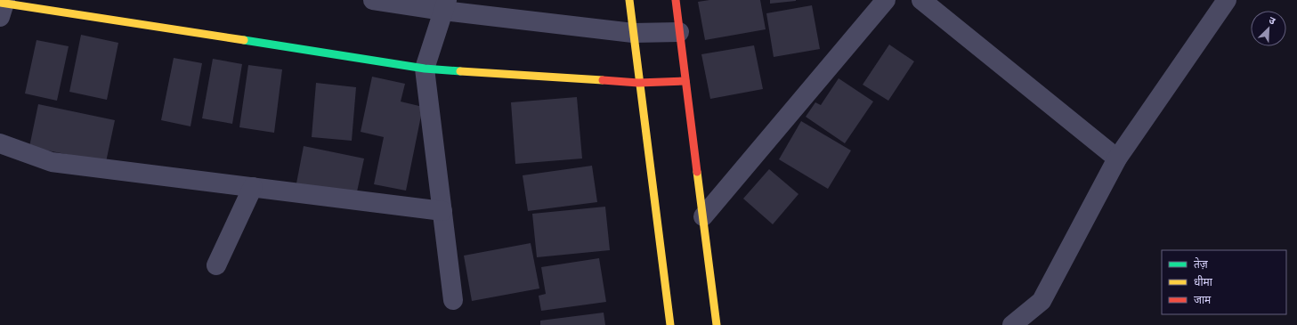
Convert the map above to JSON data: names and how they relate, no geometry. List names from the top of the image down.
{
  "legend": ["तेज़", "धीमा", "जाम"],
  "north": "top right"
}
